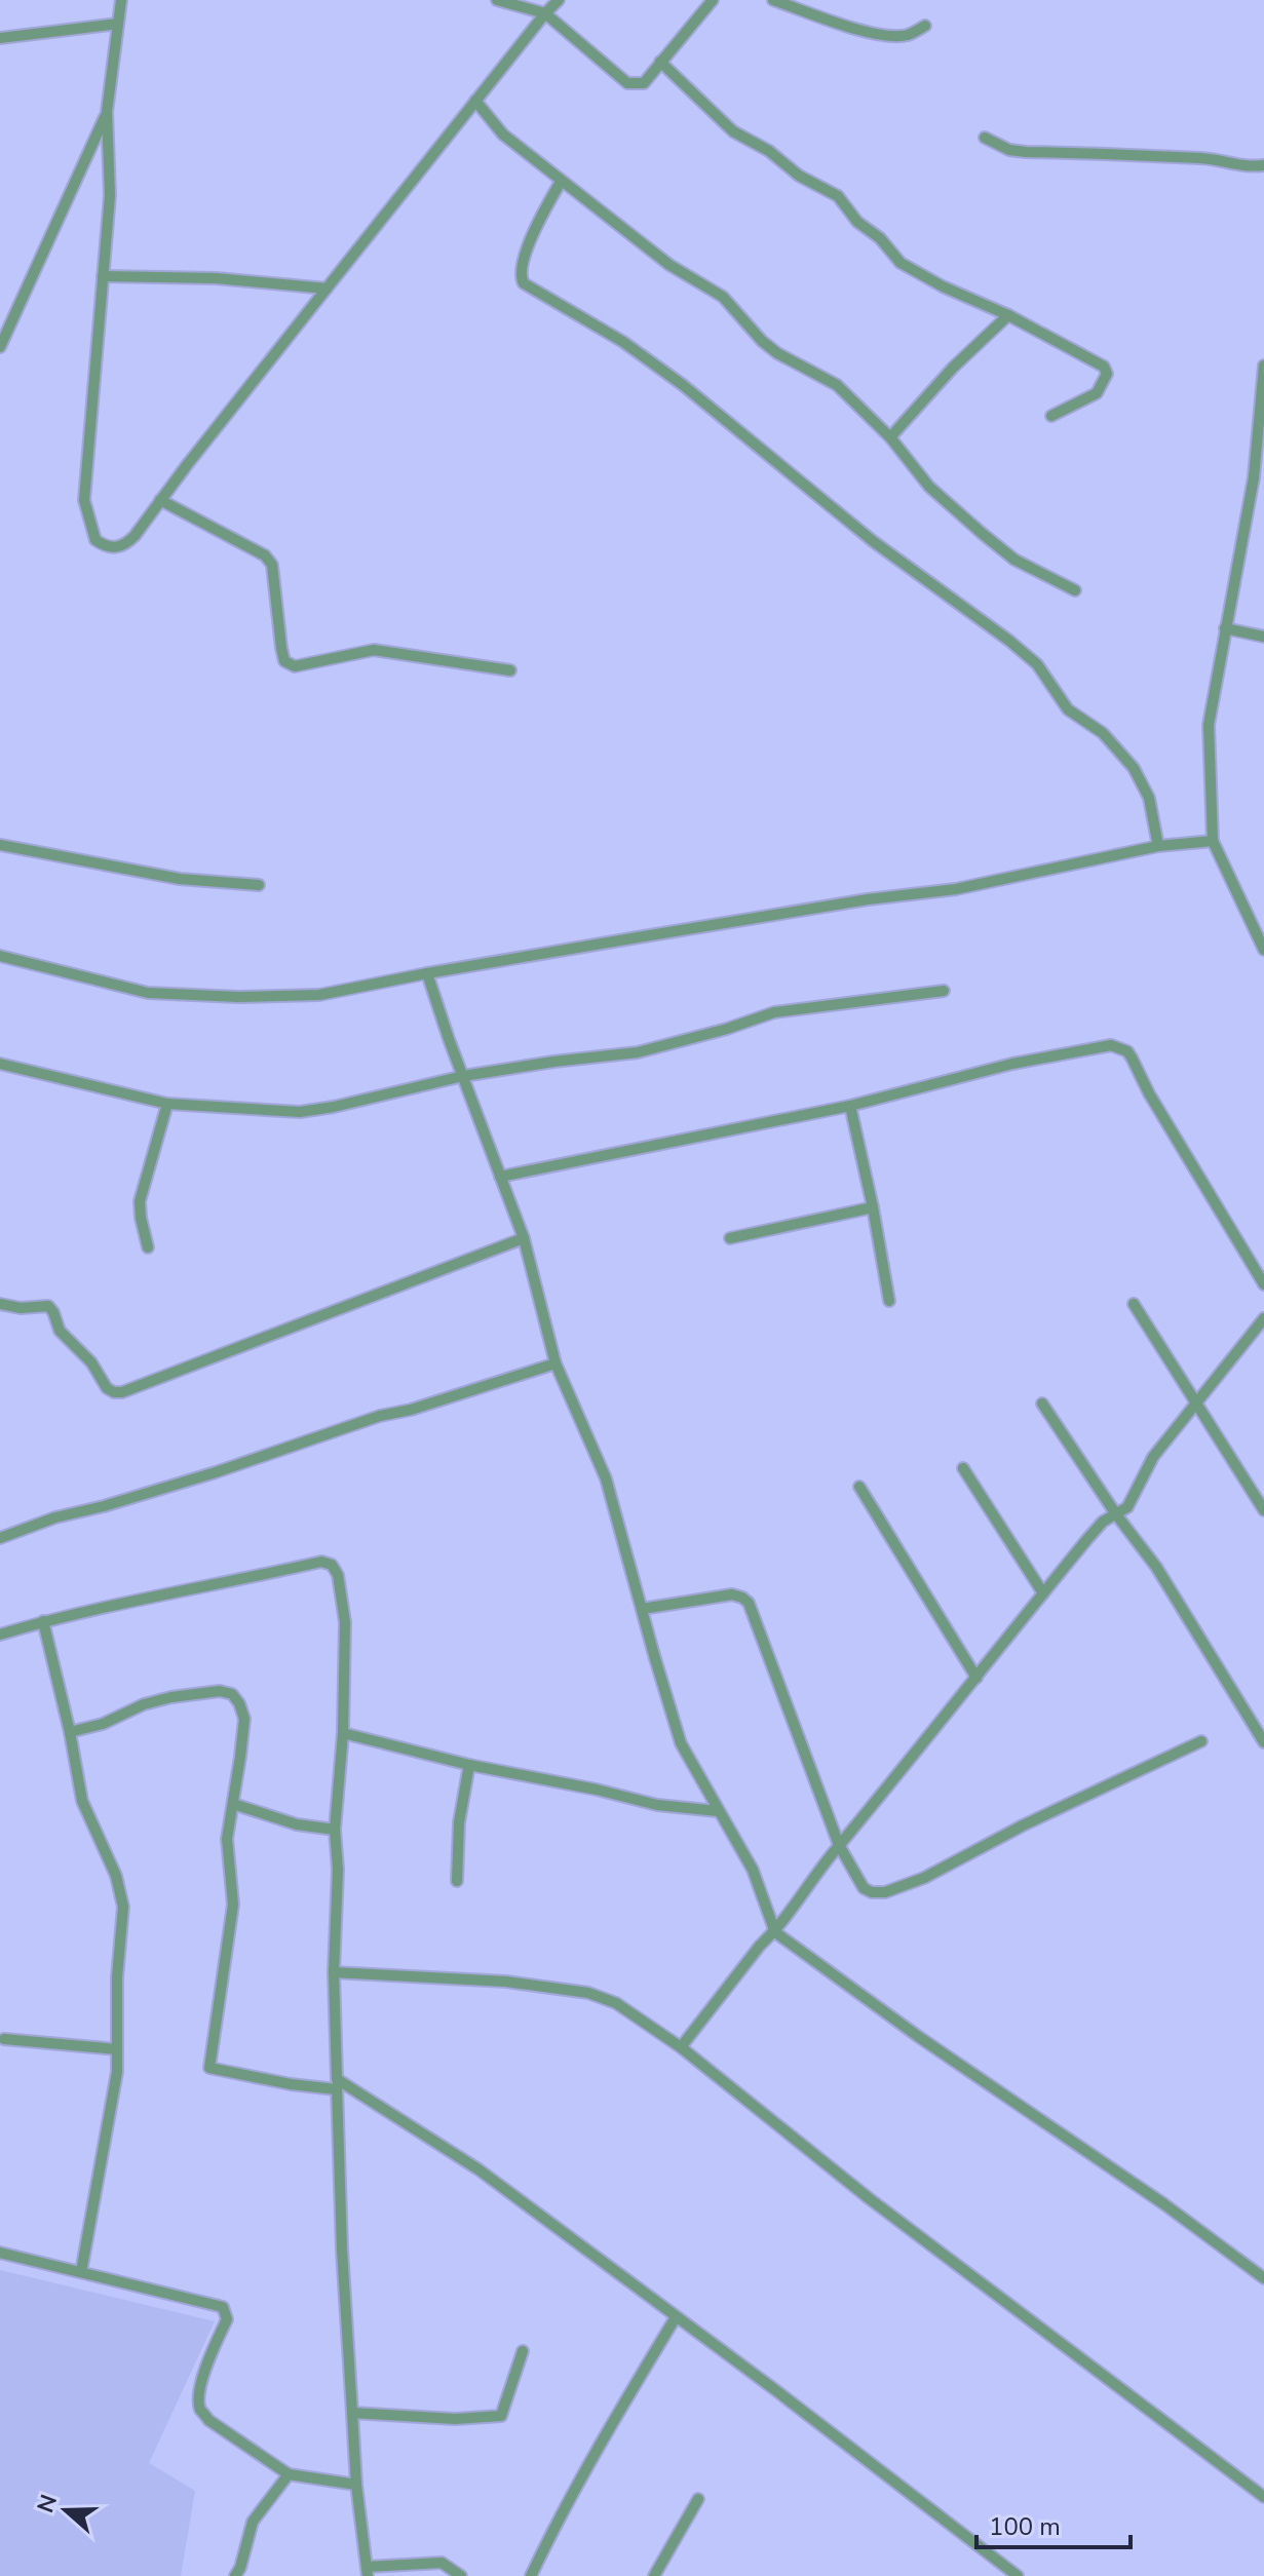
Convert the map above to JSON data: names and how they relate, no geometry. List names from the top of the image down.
{
  "scale_bar": "100 m",
  "north": "left"
}
